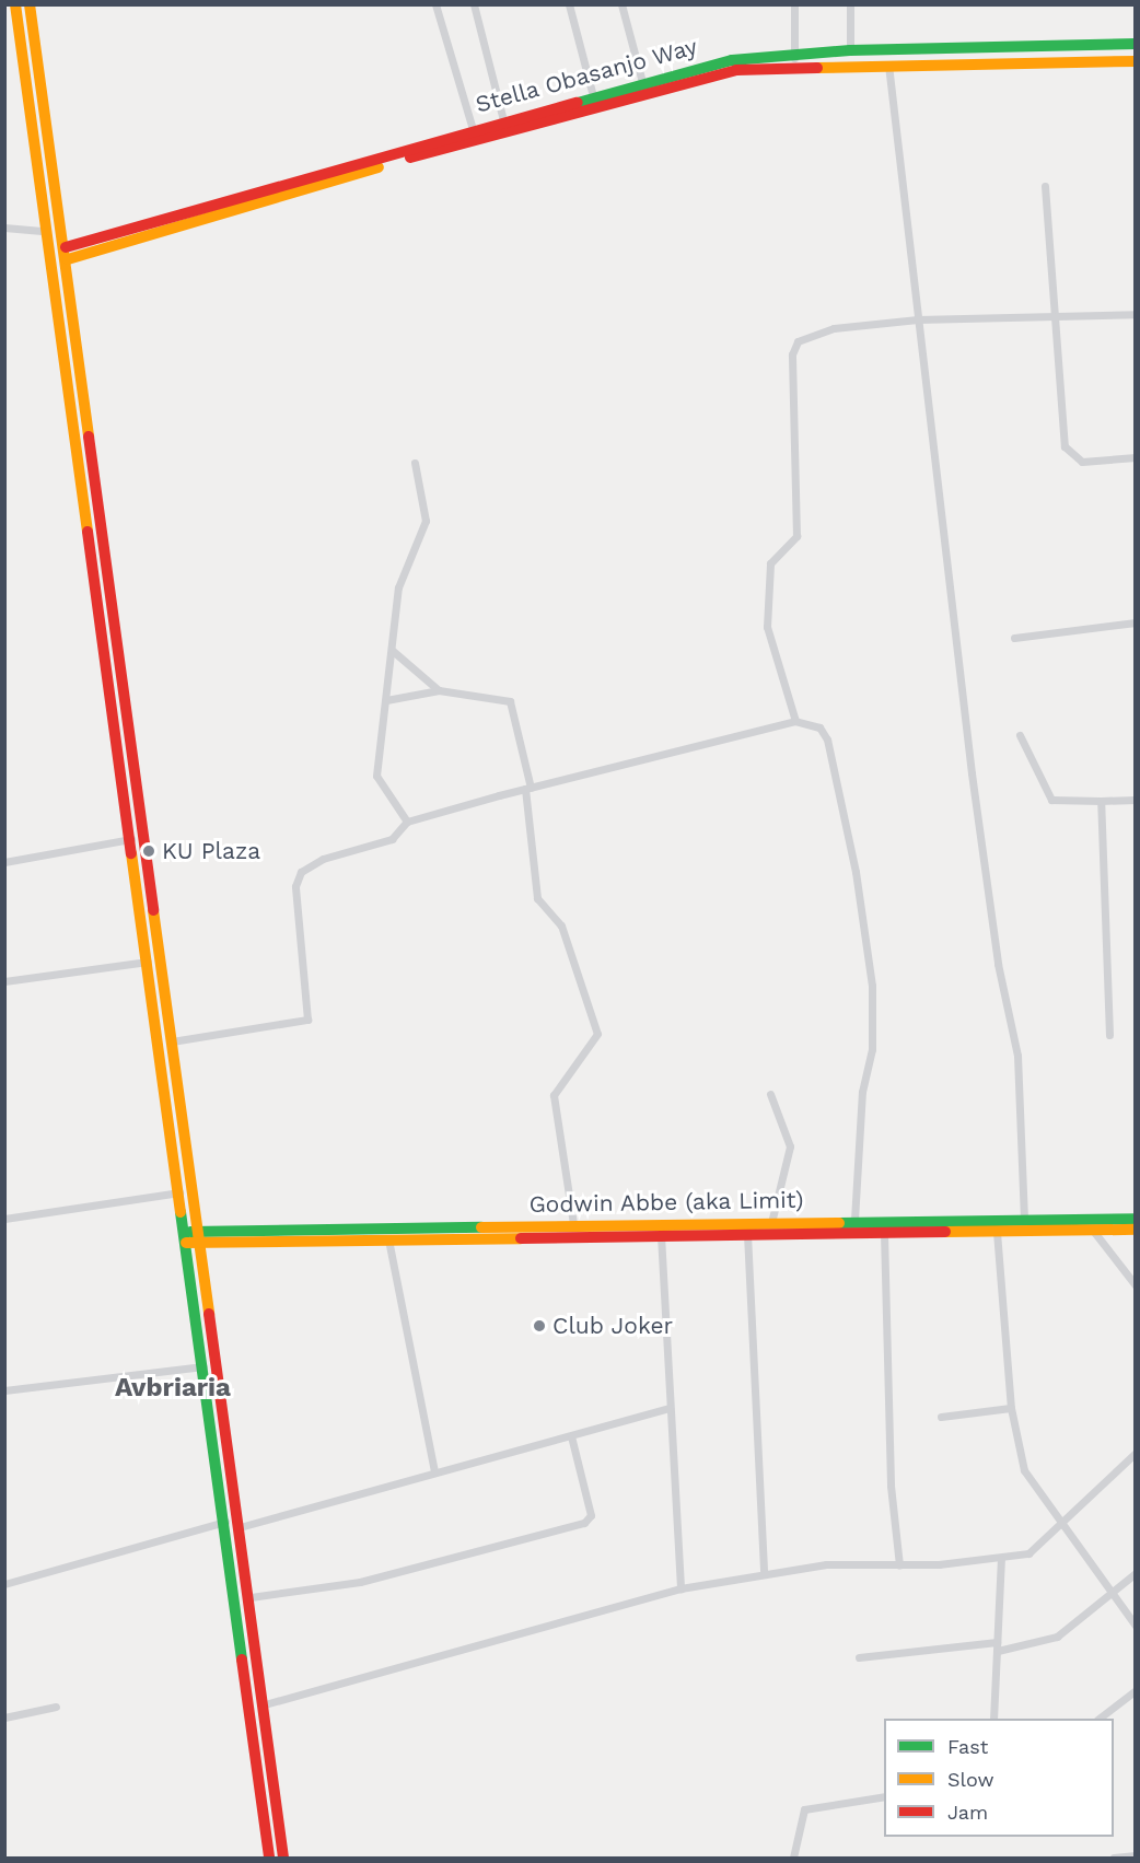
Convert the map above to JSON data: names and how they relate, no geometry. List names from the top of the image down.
{
  "streets": {
    "main road": ["Stella Obasanjo Way", "Godwin Abbe (aka Limit)"]
  },
  "districts": ["Avbriaria"],
  "places": ["KU Plaza", "Club Joker"],
  "legend": ["Fast", "Slow", "Jam"]
}
